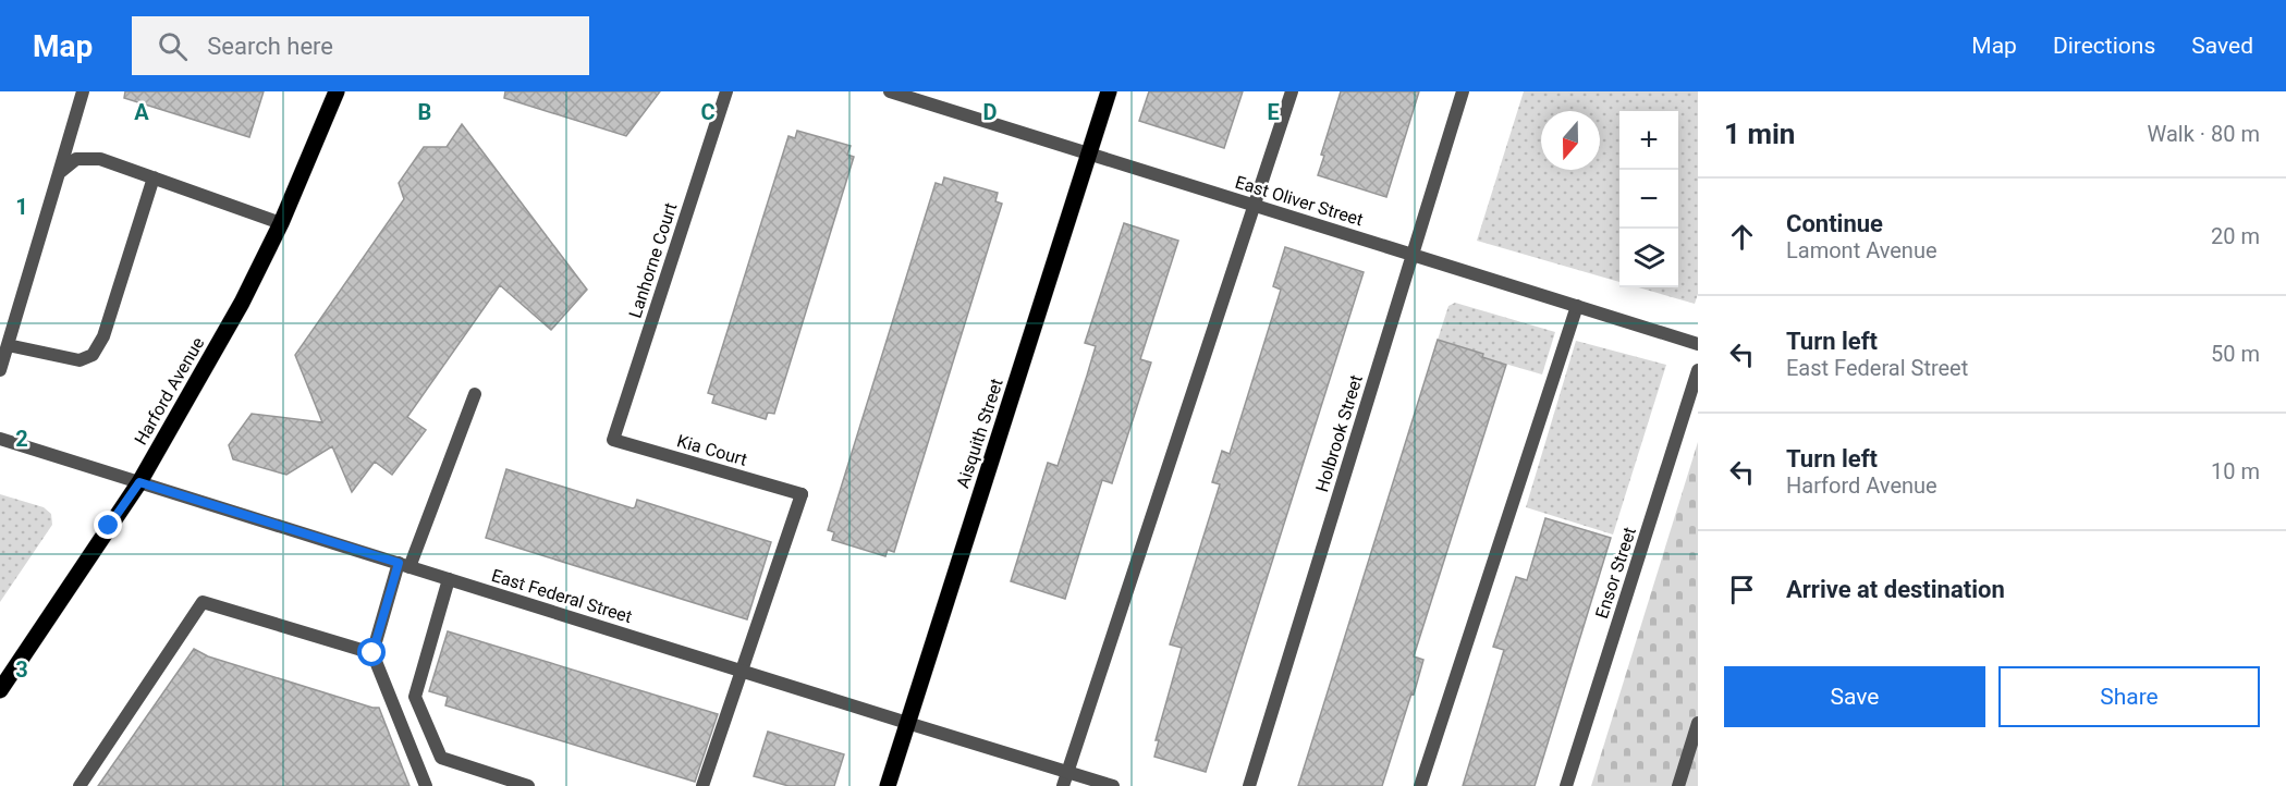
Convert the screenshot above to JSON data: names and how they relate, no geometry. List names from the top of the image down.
{
  "streets": {
    "main road": ["Harford Avenue", "Aisquith Street"],
    "street": [
      "East Oliver Street",
      "Lanhorne Court",
      "Holbrook Street",
      "Kia Court",
      "Ensor Street",
      "East Federal Street"
    ]
  },
  "crossings": [
    ["East Oliver Street", "Aisquith Street"],
    ["East Oliver Street", "Holbrook Street"],
    ["Lanhorne Court", "Kia Court"],
    ["Harford Avenue", "East Federal Street"],
    ["Aisquith Street", "East Federal Street"],
    ["Kia Court", "East Federal Street"]
  ],
  "north": "bottom",
  "page": {
    "header": "Map",
    "search": "Search here",
    "nav": ["Map", "Directions", "Saved"],
    "heading": ["1 min", "Walk · 80 m"],
    "map_buttons": ["+", "−"],
    "list": [
      ["Continue", "Lamont Avenue", "20 m"],
      ["Turn left", "East Federal Street", "50 m"],
      ["Turn left", "Harford Avenue", "10 m"],
      "Arrive at destination"
    ],
    "buttons": ["Save", "Share"]
  },
  "grid": {
    "columns": [
      "A",
      "B",
      "C",
      "D",
      "E"
    ],
    "rows": ["1", "2", "3"]
  }
}
